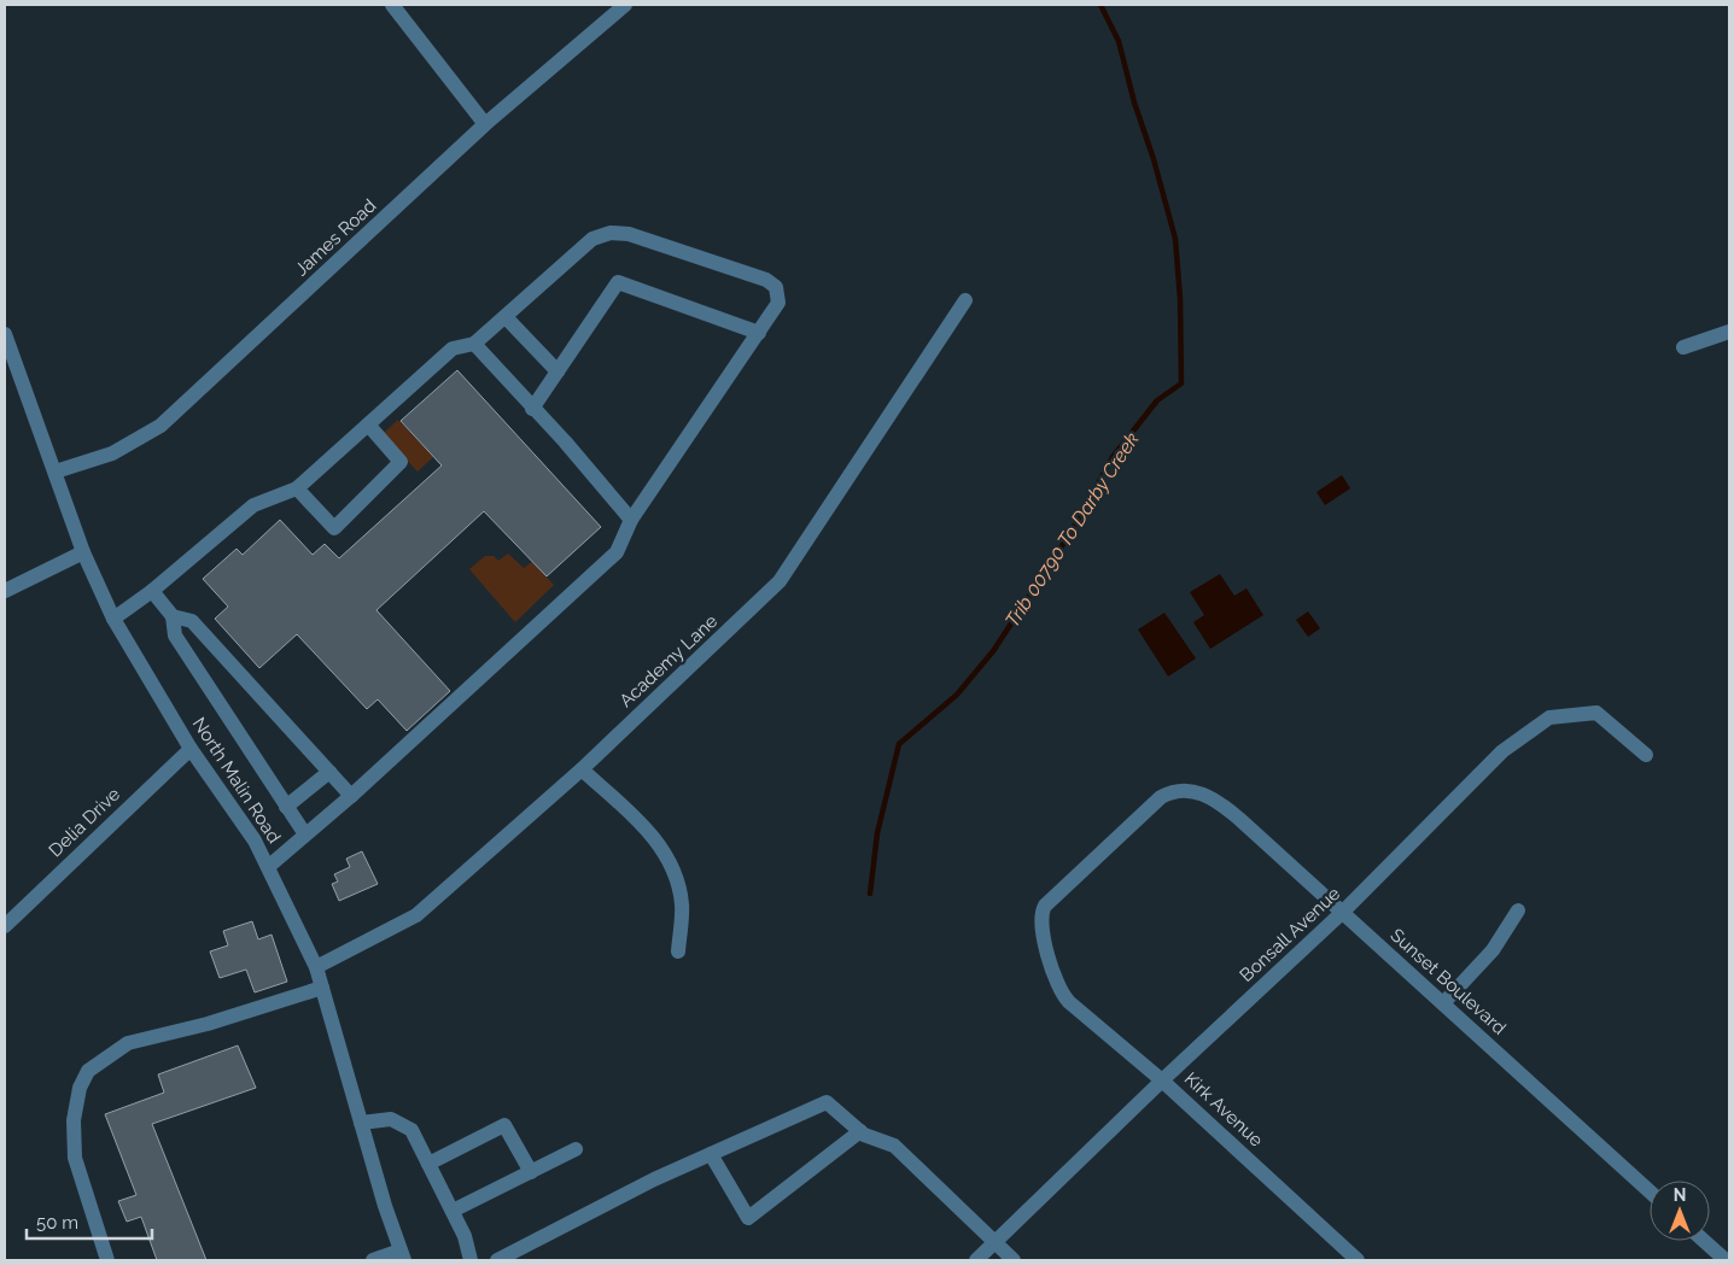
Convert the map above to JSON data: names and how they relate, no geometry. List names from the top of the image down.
{
  "streets": {
    "street": [
      "James Road",
      "Academy Lane",
      "North Malin Road",
      "Delia Drive",
      "Bonsall Avenue",
      "Sunset Boulevard",
      "Kirk Avenue"
    ]
  },
  "crossings": [
    ["James Road", "North Malin Road"],
    ["Academy Lane", "North Malin Road"],
    ["North Malin Road", "Delia Drive"],
    ["Bonsall Avenue", "Sunset Boulevard"],
    ["Bonsall Avenue", "Kirk Avenue"],
    ["Sunset Boulevard", "Kirk Avenue"]
  ],
  "water": ["Trib 00790 To Darby Creek"],
  "scale_bar": "50 m",
  "north": "top"
}
